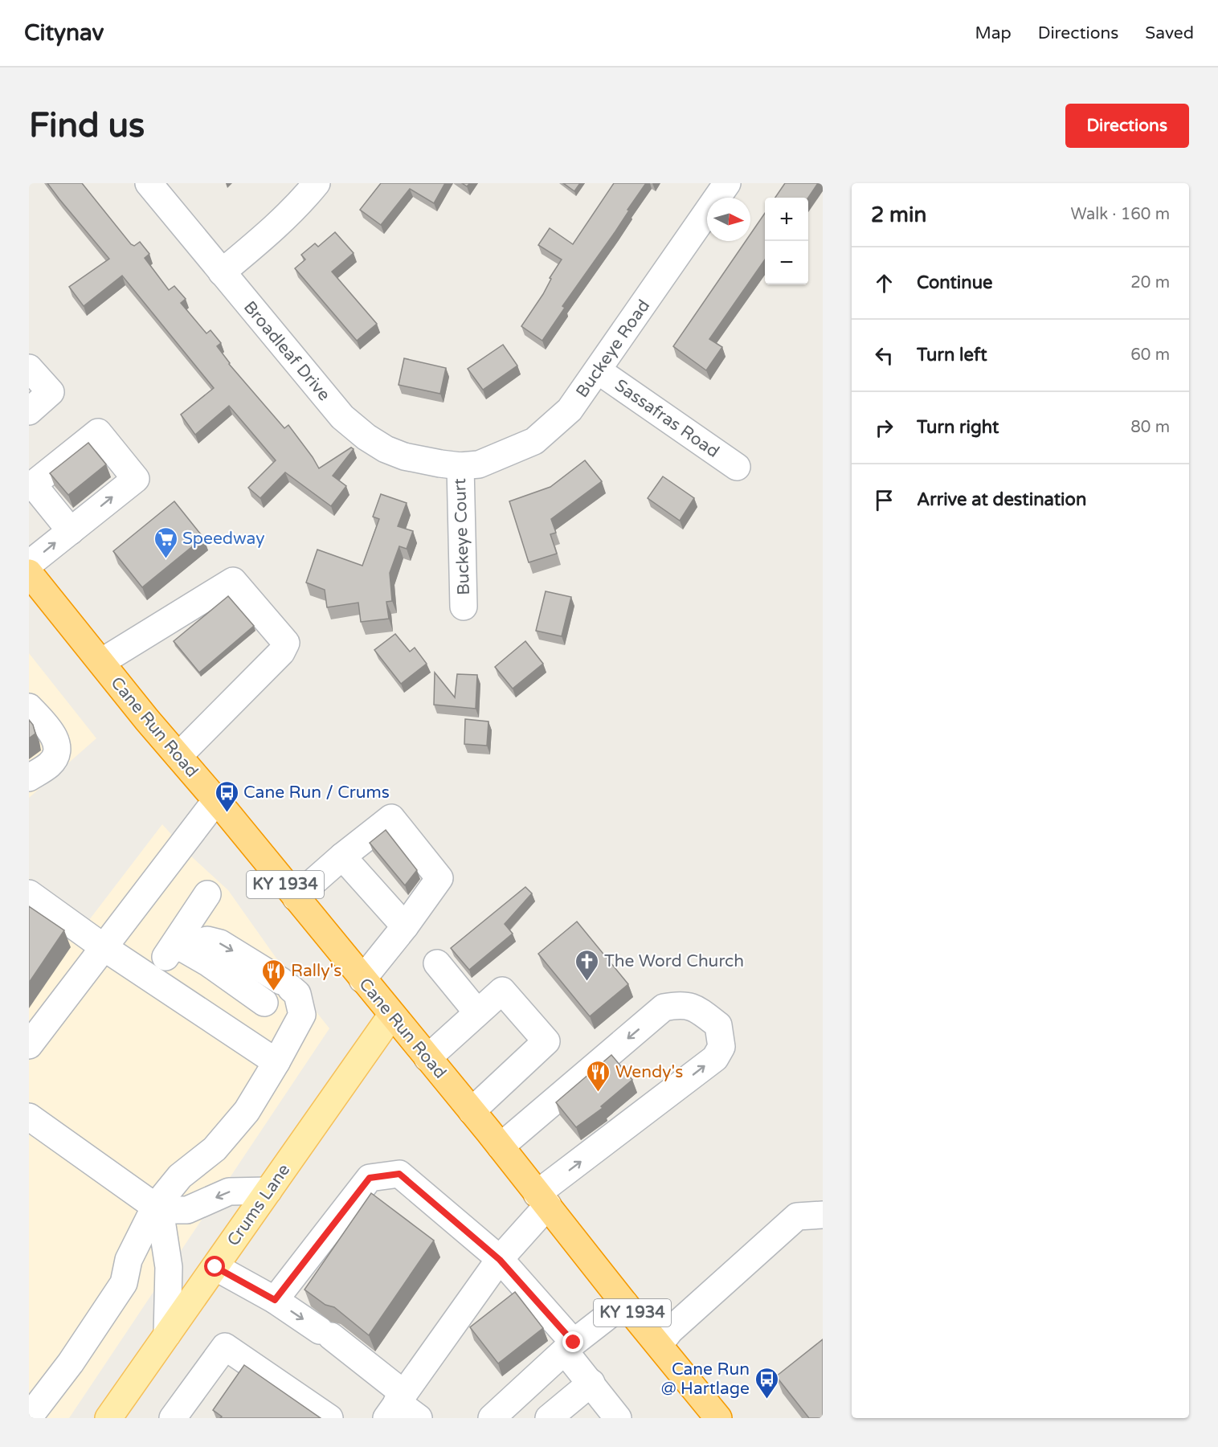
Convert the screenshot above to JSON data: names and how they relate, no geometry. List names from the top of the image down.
{
  "streets": {
    "highway": ["Cane Run Road", "KY 1934"],
    "main road": ["Crums Lane"],
    "street": [
      "Buckeye Road",
      "Broadleaf Drive",
      "Sassafras Road",
      "Buckeye Court"
    ]
  },
  "crossings": [
    ["Buckeye Road", "Broadleaf Drive"],
    ["Buckeye Road", "Sassafras Road"],
    ["Buckeye Road", "Buckeye Court"],
    ["Broadleaf Drive", "Buckeye Court"],
    ["Cane Run Road", "Crums Lane"]
  ],
  "places": {
    "supermarket": ["Speedway"],
    "bus stop": ["Cane Run / Crums", "Cane Run @ Hartlage"],
    "church": ["The Word Church"],
    "restaurant": ["Rally's", "Wendy's"]
  },
  "north": "right",
  "page": {
    "header": "Citynav",
    "nav": ["Map", "Directions", "Saved"],
    "buttons": "Directions",
    "title": "Find us",
    "heading": ["2 min", "Walk · 160 m"],
    "map_buttons": ["+", "−"],
    "list": [
      ["Continue", "20 m"],
      ["Turn left", "60 m"],
      ["Turn right", "80 m"],
      "Arrive at destination"
    ]
  }
}
